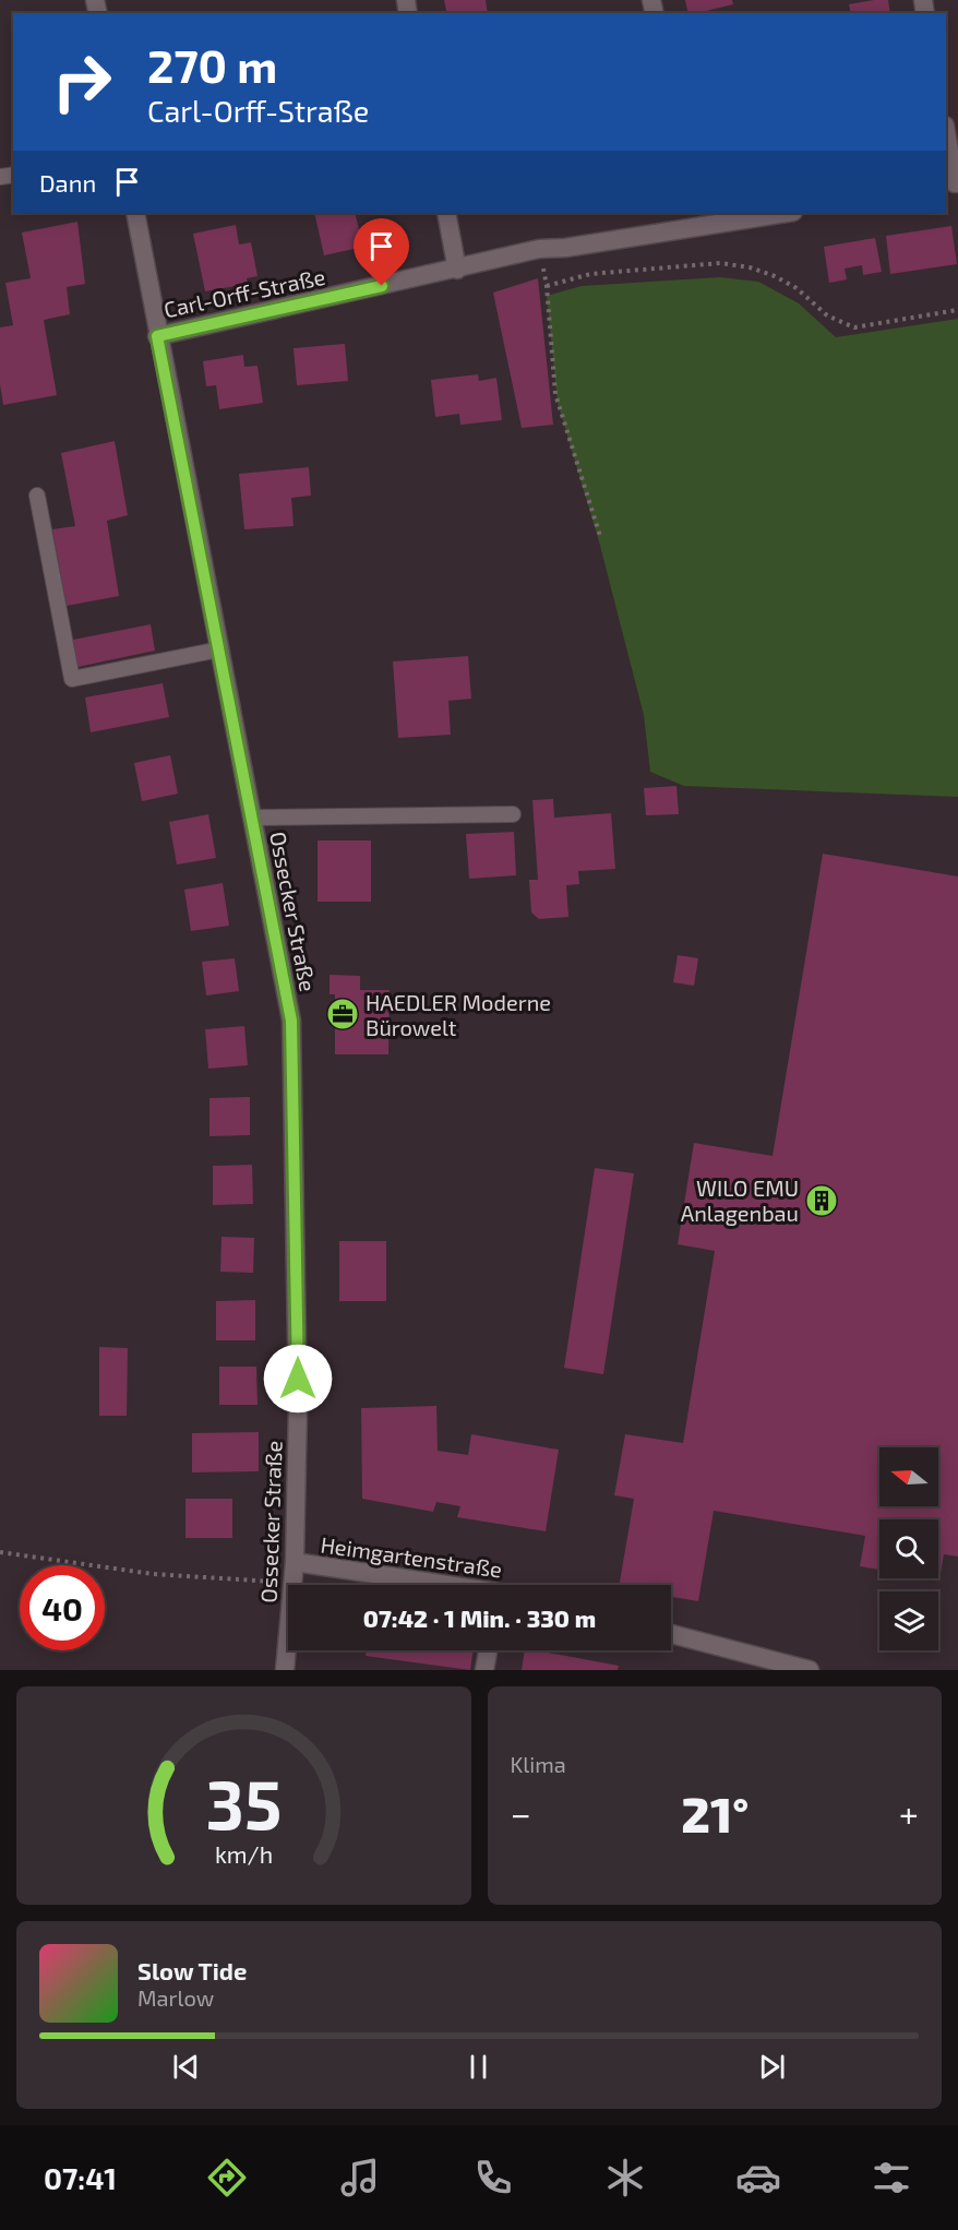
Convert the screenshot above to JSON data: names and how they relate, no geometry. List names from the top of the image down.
{
  "streets": {
    "street": ["Carl-Orff-Straße", "Ossecker Straße", "Heimgartenstraße"]
  },
  "crossings": [
    ["Carl-Orff-Straße", "Ossecker Straße"],
    ["Ossecker Straße", "Heimgartenstraße"]
  ],
  "places": {
    "office": ["HAEDLER Moderne Bürowelt"],
    "building": ["WILO EMU Anlagenbau"]
  },
  "north": "left",
  "page": {
    "turn": ["270 m", "Carl-Orff-Straße"],
    "then": "Dann",
    "limit": "40",
    "trip": "07:42 · 1 Min. · 330 m",
    "tile": "Klima",
    "heat": ["−", "21°", "+"],
    "song": ["Slow Tide", "Marlow"],
    "tabs": "07:41",
    "gauge": ["35", "km/h"]
  }
}
